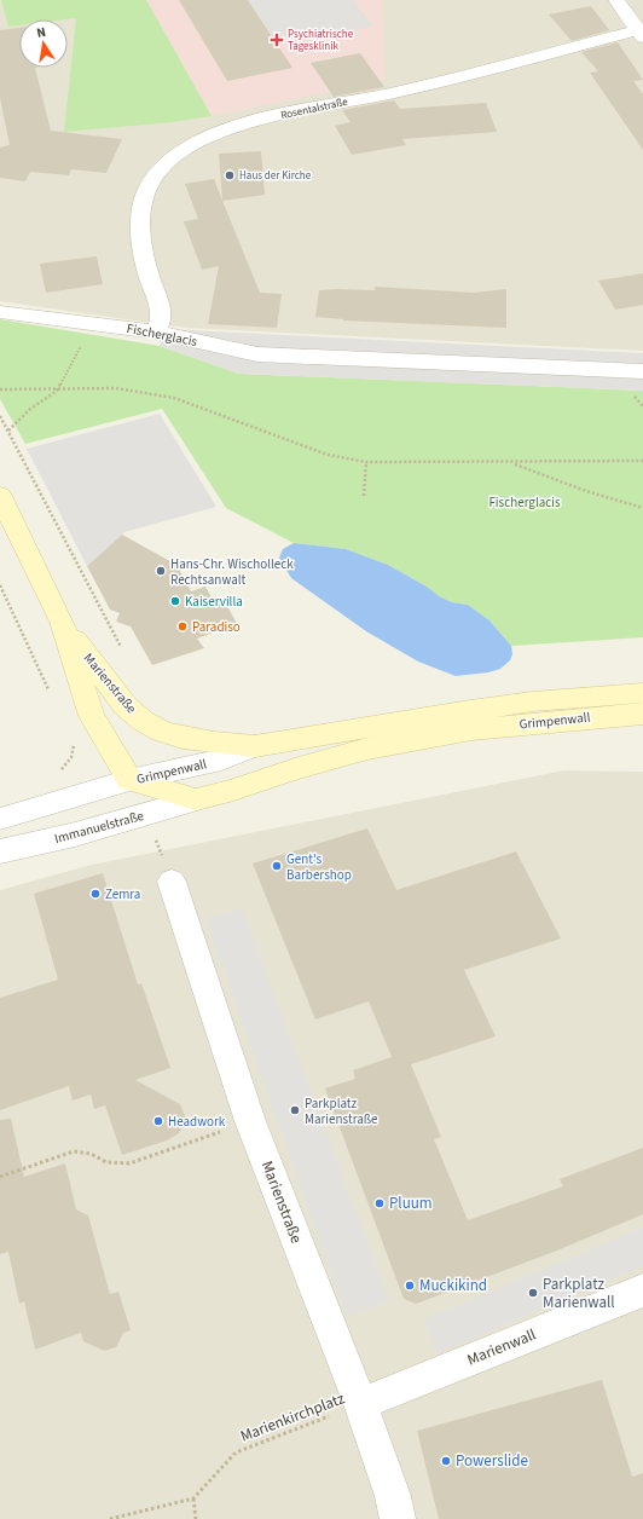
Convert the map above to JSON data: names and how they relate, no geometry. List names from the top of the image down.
{
  "streets": {
    "street": [
      "Rosentalstraße",
      "Fischerglacis",
      "Marienstraße",
      "Grimpenwall",
      "Immanuelstraße",
      "Marienwall"
    ],
    "path": ["Marienkirchplatz"]
  },
  "crossings": [
    ["Rosentalstraße", "Fischerglacis"],
    ["Marienstraße", "Grimpenwall"],
    ["Marienstraße", "Marienwall"],
    ["Marienstraße", "Marienkirchplatz"],
    ["Grimpenwall", "Immanuelstraße"],
    ["Marienwall", "Marienkirchplatz"]
  ],
  "parks": ["Fischerglacis"],
  "places": {
    "health": ["Psychiatrische Tagesklinik"],
    "other": [
      "Haus der Kirche",
      "Hans-Chr. Wischolleck Rechtsanwalt",
      "Kaiservilla",
      "Paradiso",
      "Gent's Barbershop",
      "Zemra",
      "Parkplatz Marienstraße",
      "Headwork",
      "Pluum",
      "Muckikind",
      "Parkplatz Marienwall",
      "Powerslide"
    ]
  },
  "north": "top"
}
